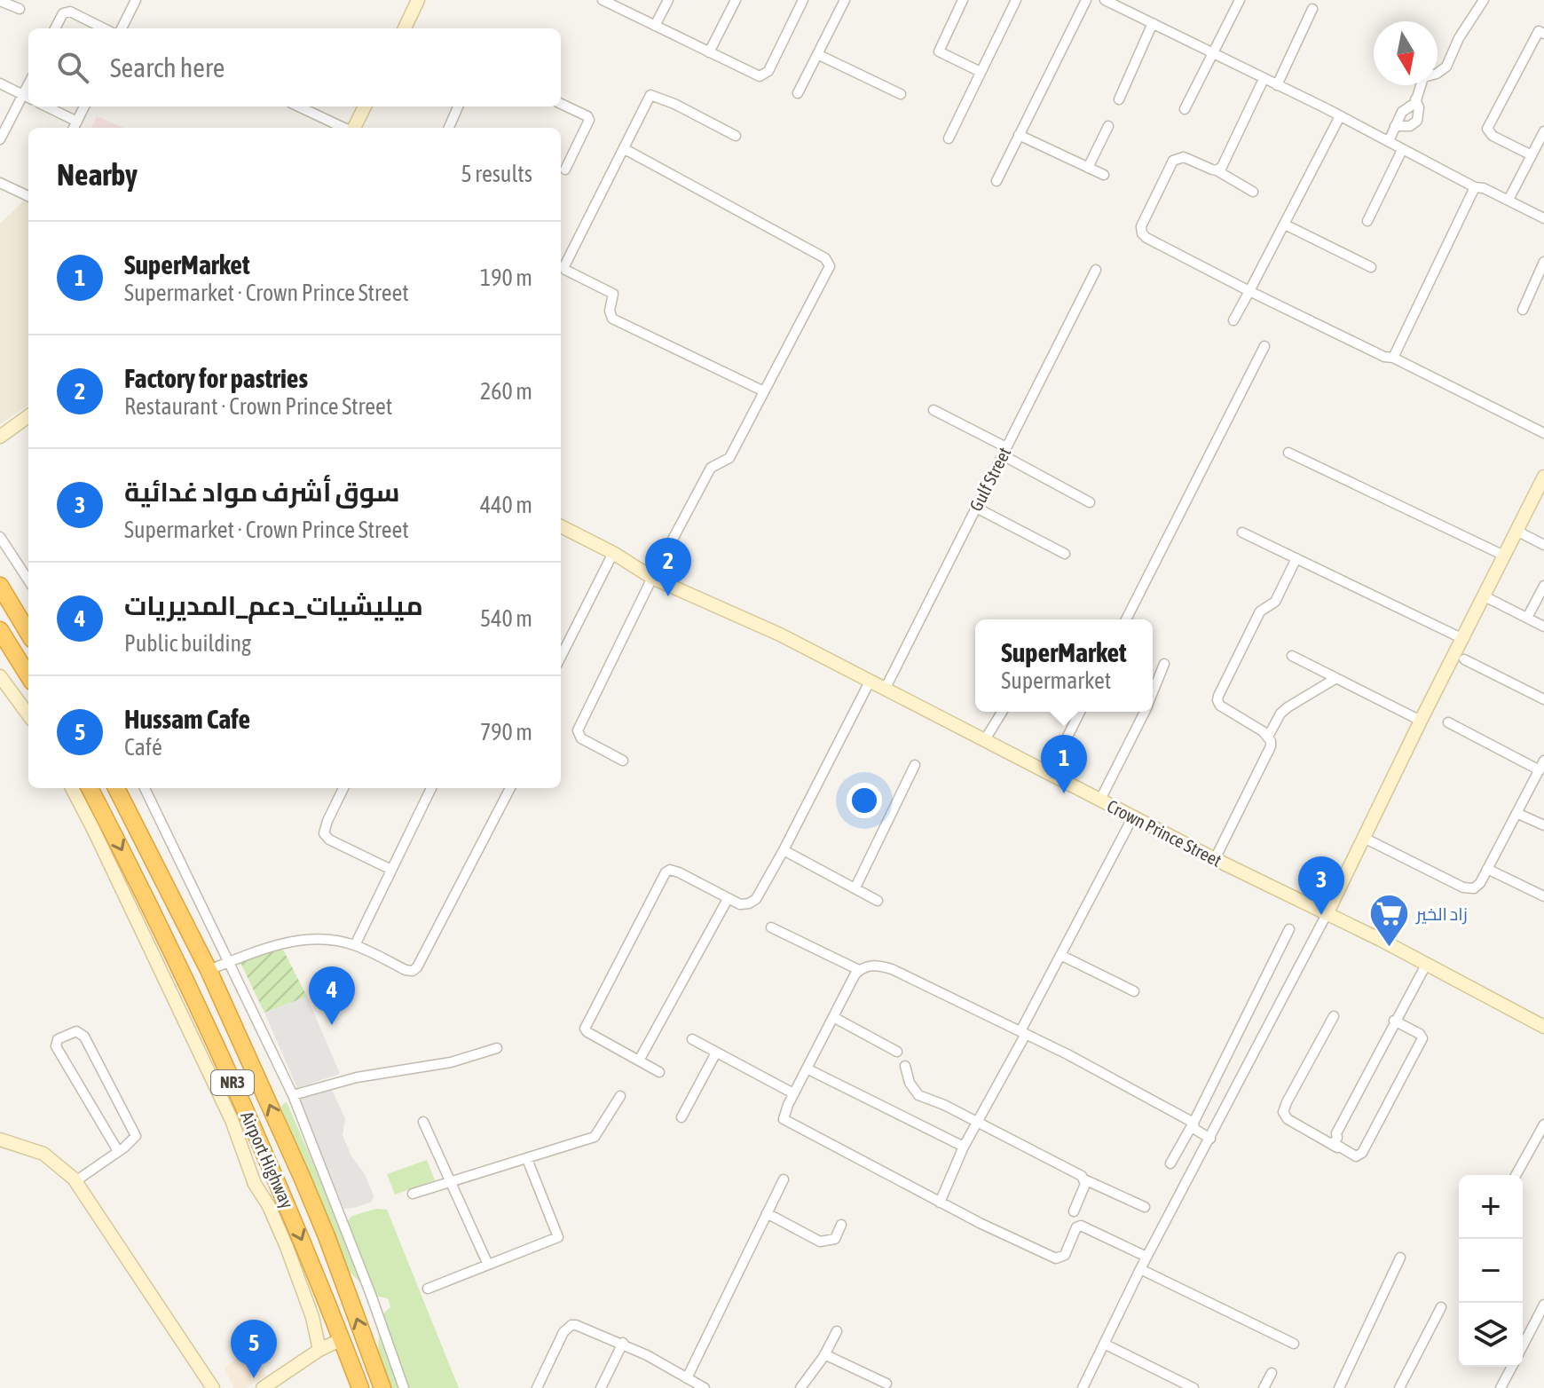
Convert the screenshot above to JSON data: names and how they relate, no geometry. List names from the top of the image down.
{
  "streets": {
    "highway": ["NR3", "Airport Highway"],
    "street": ["Gulf Street", "Crown Prince Street"]
  },
  "crossings": [
    ["Gulf Street", "Crown Prince Street"]
  ],
  "places": {
    "supermarket": ["زاد الخير"]
  },
  "north": "bottom",
  "page": {
    "search": "Search here",
    "heading": ["Nearby", "5 results"],
    "list": [
      {
        "mark": "1",
        "name": "SuperMarket",
        "note": "Supermarket · Crown Prince Street",
        "value": "190 m"
      },
      {
        "mark": "2",
        "name": "Factory for pastries",
        "note": "Restaurant · Crown Prince Street",
        "value": "260 m"
      },
      {
        "mark": "3",
        "name": "سوق أشرف مواد غدائية",
        "note": "Supermarket · Crown Prince Street",
        "value": "440 m"
      },
      {
        "mark": "4",
        "name": "ميليشيات_دعم_المديريات",
        "note": "Public building",
        "value": "540 m"
      },
      {
        "mark": "5",
        "name": "Hussam Cafe",
        "note": "Café",
        "value": "790 m"
      }
    ],
    "pins": [
      "2",
      "1",
      "3",
      "4",
      "5"
    ],
    "popup": ["SuperMarket", "Supermarket"],
    "map_buttons": ["+", "−"]
  }
}
